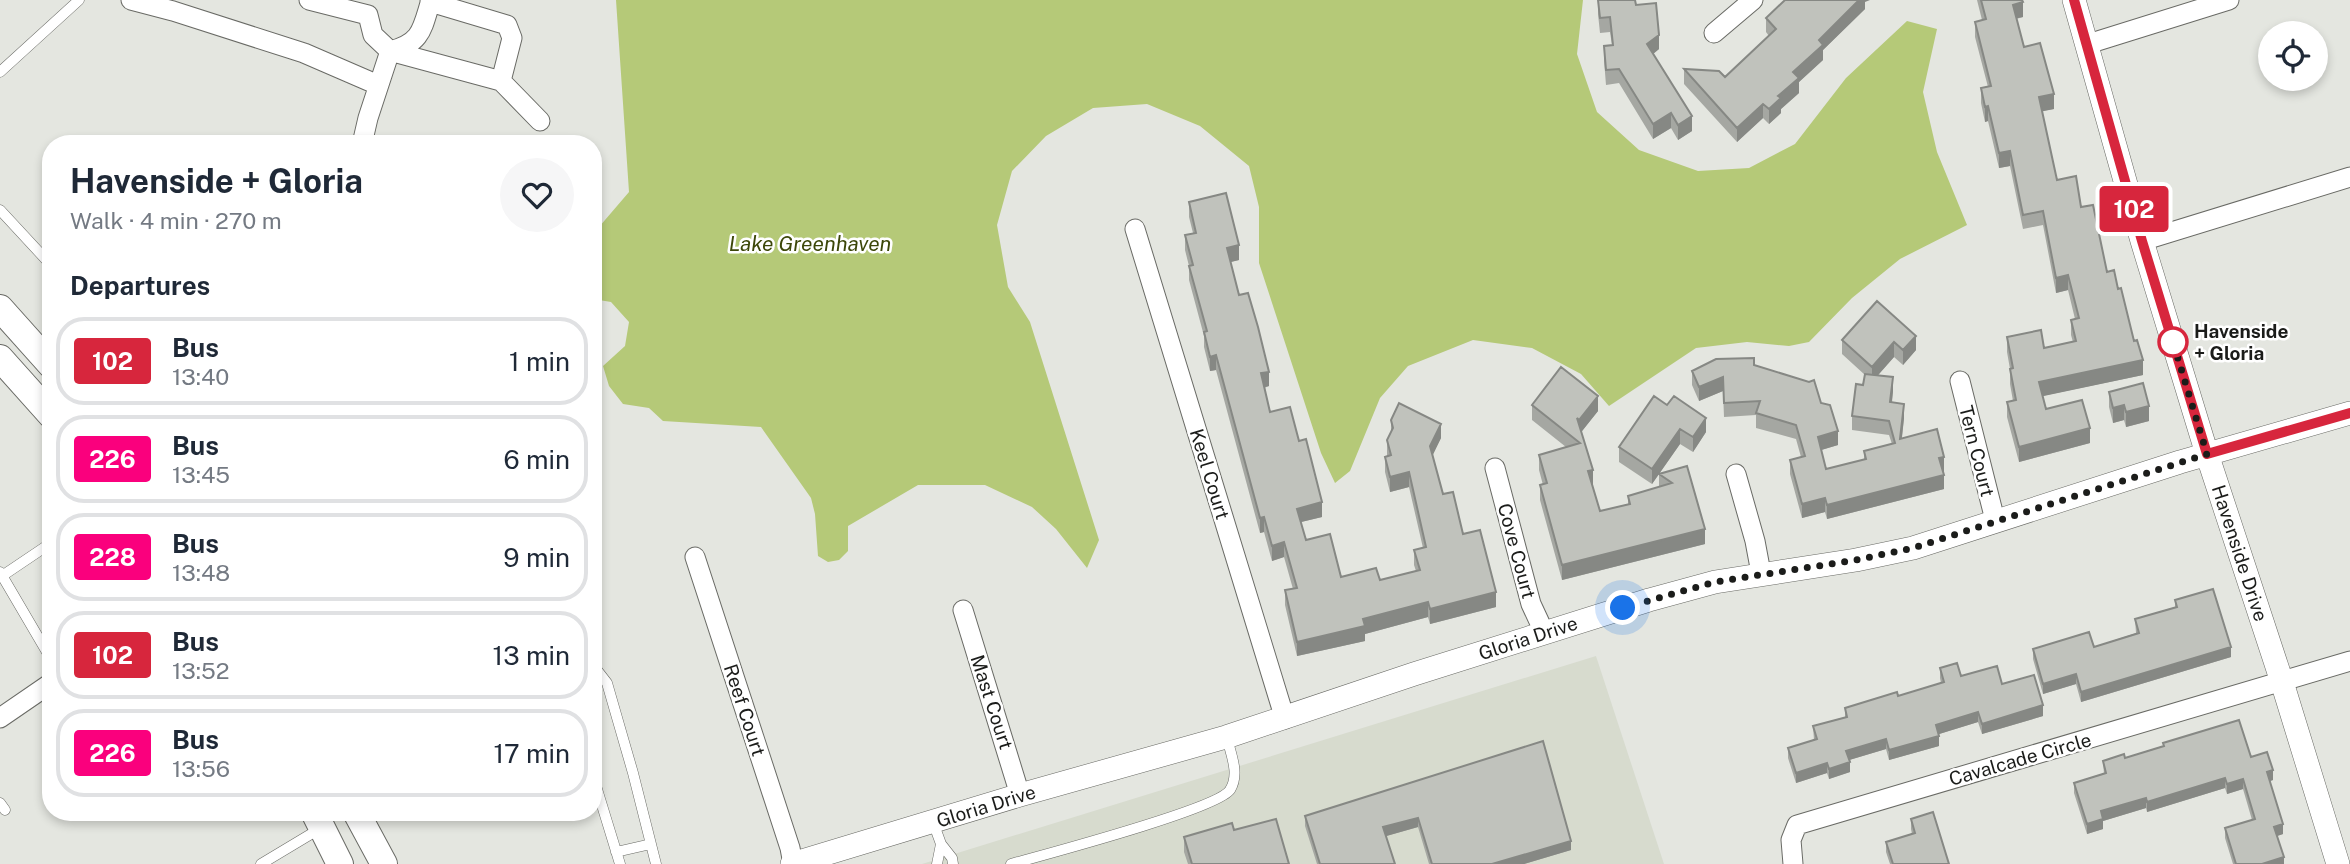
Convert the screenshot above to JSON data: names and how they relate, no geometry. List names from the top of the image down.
{
  "streets": {
    "street": [
      "Tern Court",
      "Keel Court",
      "Cove Court",
      "Havenside Drive",
      "Gloria Drive",
      "Mast Court",
      "Reef Court",
      "Cavalcade Circle"
    ]
  },
  "crossings": [
    ["Tern Court", "Gloria Drive"],
    ["Keel Court", "Gloria Drive"],
    ["Cove Court", "Gloria Drive"],
    ["Havenside Drive", "Gloria Drive"],
    ["Havenside Drive", "Cavalcade Circle"],
    ["Gloria Drive", "Mast Court"],
    ["Gloria Drive", "Reef Court"]
  ],
  "water": ["Lake Greenhaven"],
  "places": ["Havenside + Gloria"],
  "lines": ["bus line 102"],
  "page": {
    "on_map": "102",
    "heading": [
      ["Havenside + Gloria", "Walk · 4 min · 270 m"],
      "Departures"
    ],
    "list": [
      {
        "mark": "102",
        "name": "Bus",
        "note": "13:40",
        "value": "1 min"
      },
      {
        "mark": "226",
        "name": "Bus",
        "note": "13:45",
        "value": "6 min"
      },
      {
        "mark": "228",
        "name": "Bus",
        "note": "13:48",
        "value": "9 min"
      },
      {
        "mark": "102",
        "name": "Bus",
        "note": "13:52",
        "value": "13 min"
      },
      {
        "mark": "226",
        "name": "Bus",
        "note": "13:56",
        "value": "17 min"
      }
    ]
  }
}
